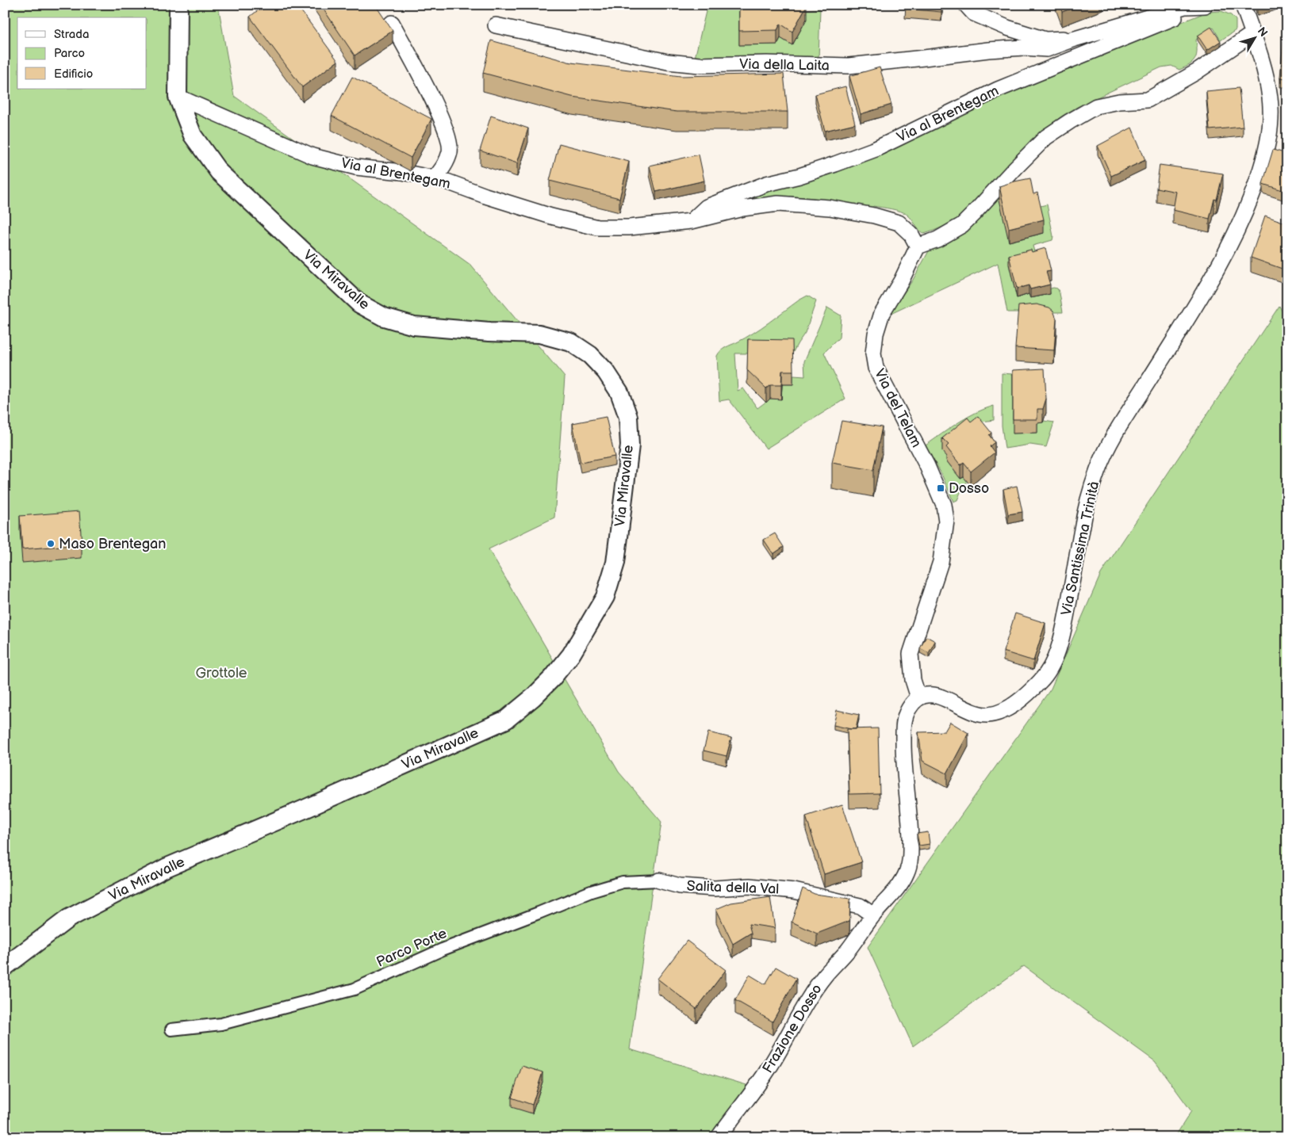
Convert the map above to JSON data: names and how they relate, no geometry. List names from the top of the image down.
{
  "streets": {
    "street": [
      "Via della Laita",
      "Via al Brentegam",
      "Via Miravalle",
      "Via del Telam",
      "Via Santissima Trinità",
      "Salita della Val",
      "Parco Porte",
      "Frazione Dosso"
    ]
  },
  "crossings": [
    ["Via al Brentegam", "Via Miravalle"],
    ["Via al Brentegam", "Via del Telam"],
    ["Via del Telam", "Via Santissima Trinità"],
    ["Salita della Val", "Parco Porte"],
    ["Salita della Val", "Frazione Dosso"]
  ],
  "parks": ["Grottole"],
  "places": {
    "transit": ["Dosso"],
    "other": ["Maso Brentegan"]
  },
  "legend": ["Strada", "Parco", "Edificio"],
  "north": "top right"
}
